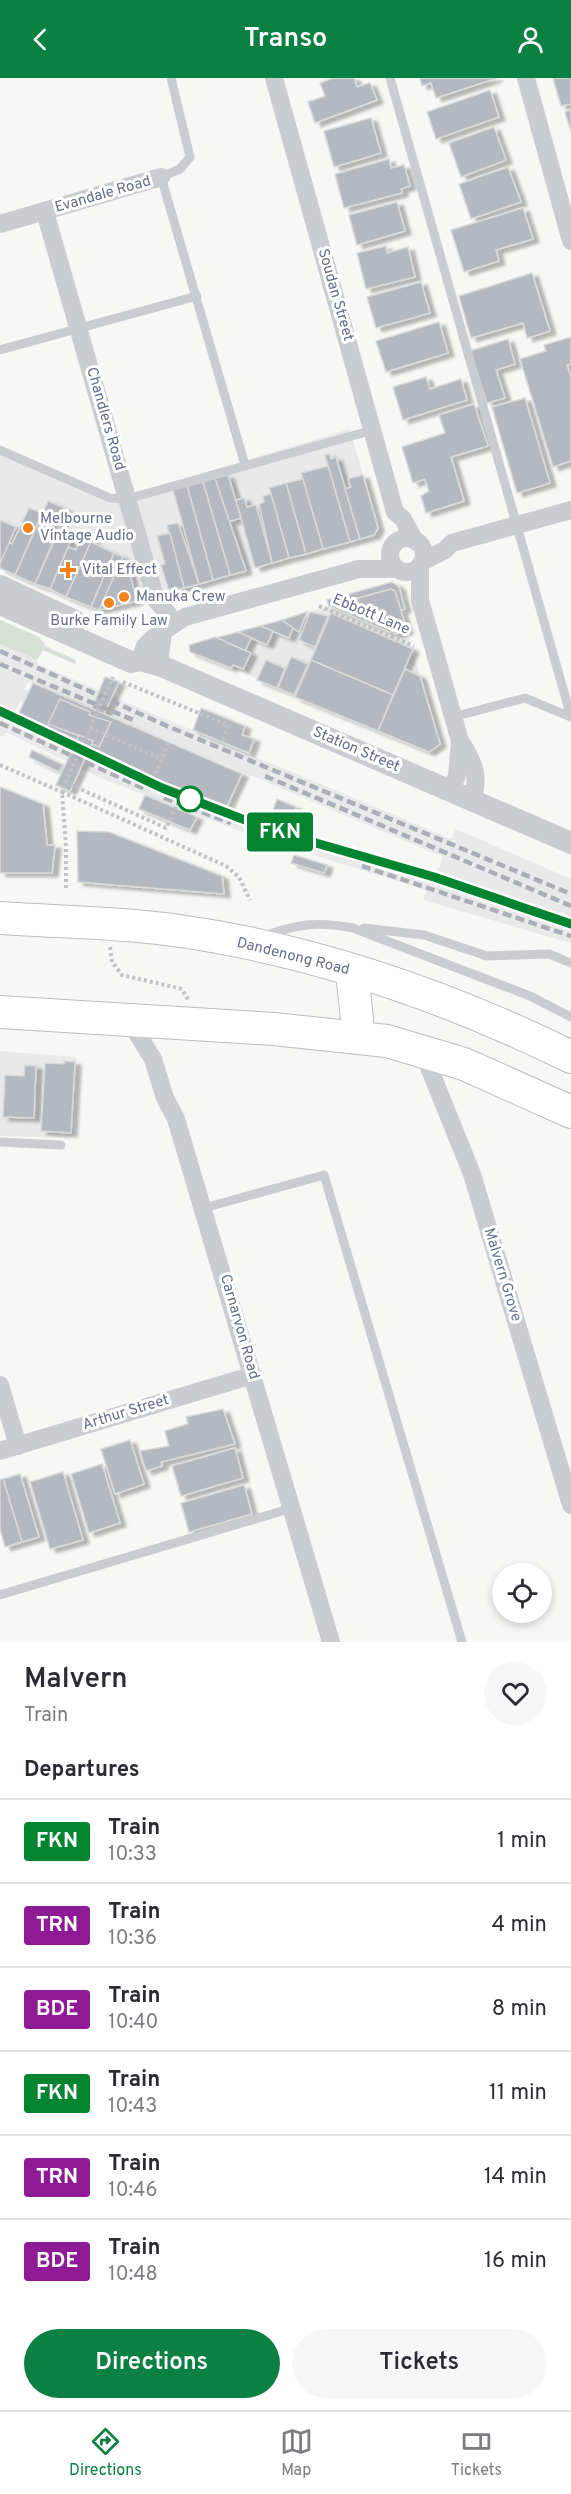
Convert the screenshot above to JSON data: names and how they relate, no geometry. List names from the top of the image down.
{
  "streets": {
    "highway": ["Dandenong Road"],
    "street": [
      "Evandale Road",
      "Soudan Street",
      "Chandlers Road",
      "Station Street",
      "Malvern Grove",
      "Carnarvon Road",
      "Arthur Street"
    ],
    "path": ["Ebbott Lane"]
  },
  "crossings": [
    ["Evandale Road", "Chandlers Road"],
    ["Carnarvon Road", "Arthur Street"]
  ],
  "places": {
    "other": ["Melbourne Vintage Audio", "Manuka Crew", "Burke Family Law"],
    "health": ["Vital Effect"]
  },
  "page": {
    "header": "Transo",
    "on_map": "FKN",
    "heading": [
      ["Malvern", "Train"],
      "Departures"
    ],
    "list": [
      {
        "mark": "FKN",
        "name": "Train",
        "note": "10:33",
        "value": "1 min"
      },
      {
        "mark": "TRN",
        "name": "Train",
        "note": "10:36",
        "value": "4 min"
      },
      {
        "mark": "BDE",
        "name": "Train",
        "note": "10:40",
        "value": "8 min"
      },
      {
        "mark": "FKN",
        "name": "Train",
        "note": "10:43",
        "value": "11 min"
      },
      {
        "mark": "TRN",
        "name": "Train",
        "note": "10:46",
        "value": "14 min"
      },
      {
        "mark": "BDE",
        "name": "Train",
        "note": "10:48",
        "value": "16 min"
      }
    ],
    "buttons": ["Directions", "Tickets"],
    "tabs": ["Directions", "Map", "Tickets"]
  }
}
